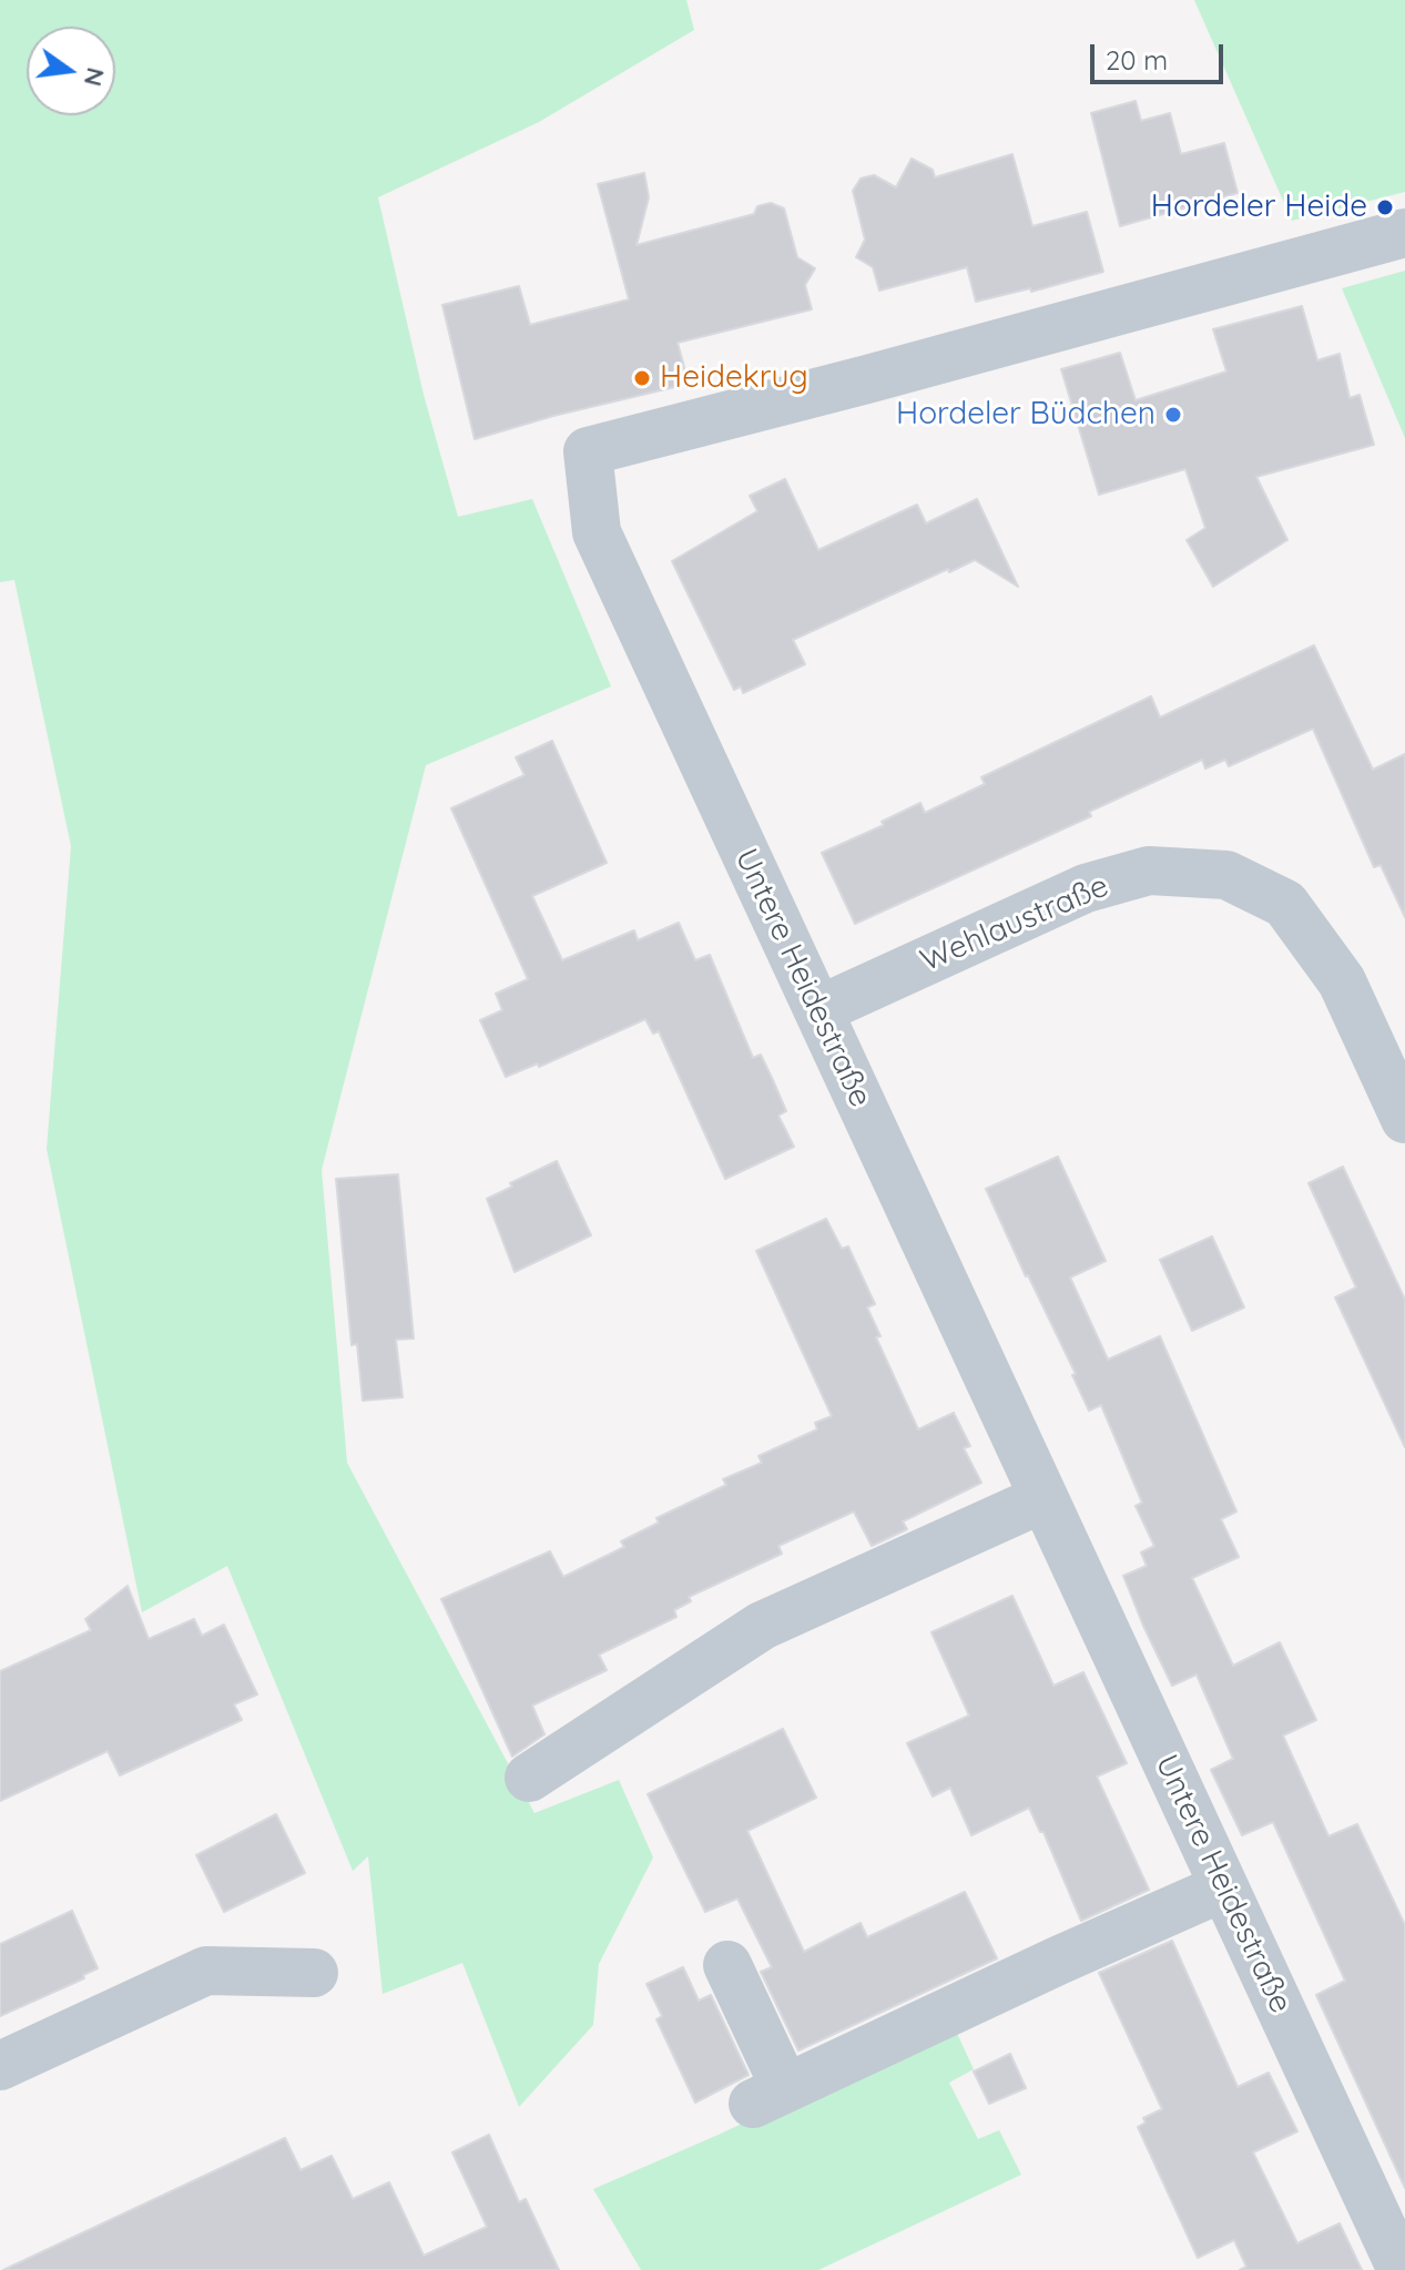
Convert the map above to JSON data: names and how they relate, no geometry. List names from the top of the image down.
{
  "streets": {
    "street": ["Wehlaustraße", "Untere Heidestraße"]
  },
  "crossings": [
    ["Wehlaustraße", "Untere Heidestraße"]
  ],
  "places": ["Hordeler Heide", "Heidekrug", "Hordeler Büdchen"],
  "scale_bar": "20 m",
  "north": "right"
}
